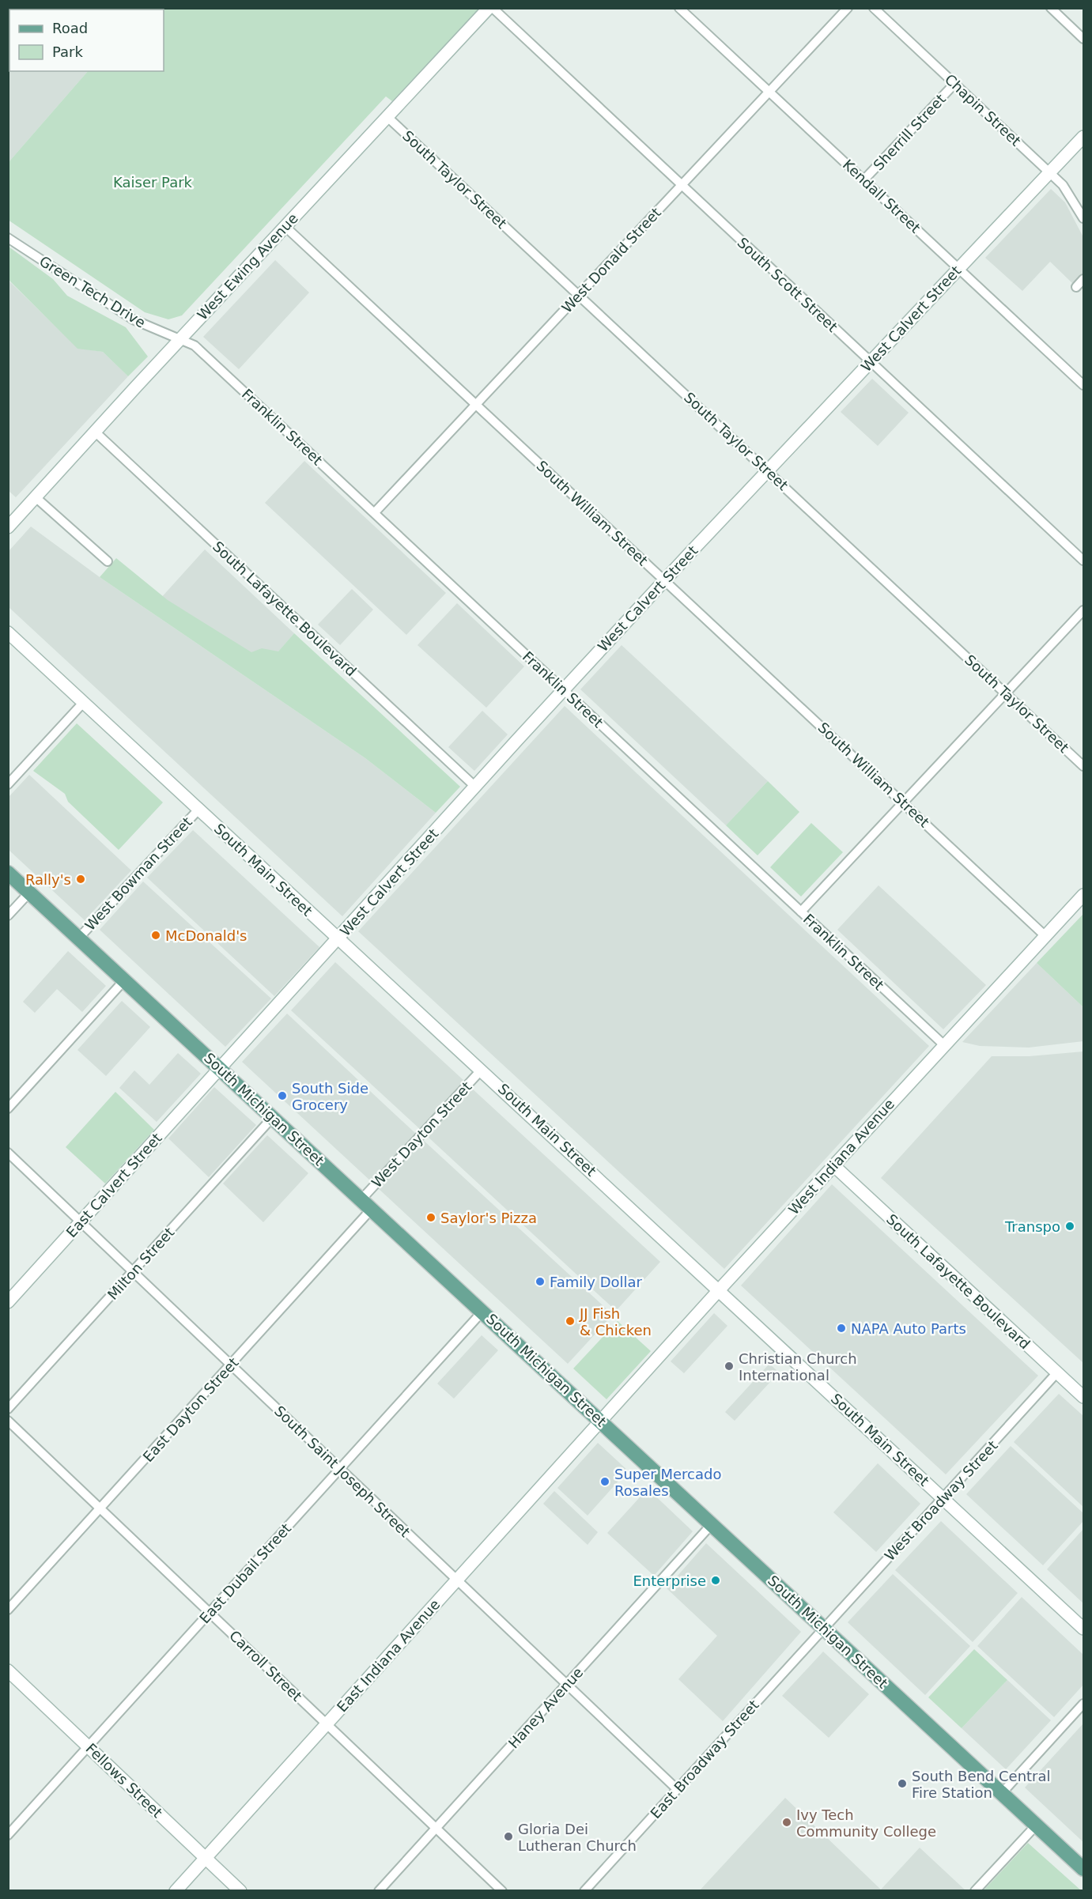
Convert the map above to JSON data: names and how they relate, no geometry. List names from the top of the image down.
{
  "streets": {
    "main road": ["South Michigan Street"],
    "street": [
      "Chapin Street",
      "Sherrill Street",
      "South Taylor Street",
      "Kendall Street",
      "West Donald Street",
      "West Ewing Avenue",
      "South Scott Street",
      "Green Tech Drive",
      "West Calvert Street",
      "Franklin Street",
      "South William Street",
      "South Lafayette Boulevard",
      "South Main Street",
      "West Bowman Street",
      "West Dayton Street",
      "West Indiana Avenue",
      "East Calvert Street",
      "Milton Street",
      "East Dayton Street",
      "South Saint Joseph Street",
      "West Broadway Street",
      "East Dubail Street",
      "East Indiana Avenue",
      "Carroll Street",
      "Haney Avenue",
      "East Broadway Street",
      "Fellows Street"
    ]
  },
  "crossings": [
    ["Chapin Street", "Sherrill Street"],
    ["Chapin Street", "West Calvert Street"],
    ["Sherrill Street", "Kendall Street"],
    ["South Taylor Street", "West Donald Street"],
    ["South Taylor Street", "West Ewing Avenue"],
    ["South Taylor Street", "West Calvert Street"],
    ["Kendall Street", "West Donald Street"],
    ["Kendall Street", "West Calvert Street"],
    ["West Donald Street", "South Scott Street"],
    ["West Donald Street", "Franklin Street"],
    ["West Donald Street", "South William Street"],
    ["West Ewing Avenue", "Green Tech Drive"],
    ["West Ewing Avenue", "Franklin Street"],
    ["West Ewing Avenue", "South William Street"],
    ["West Ewing Avenue", "South Lafayette Boulevard"],
    ["South Scott Street", "West Calvert Street"],
    ["Green Tech Drive", "Franklin Street"],
    ["West Calvert Street", "Franklin Street"],
    ["West Calvert Street", "South William Street"],
    ["West Calvert Street", "South Lafayette Boulevard"],
    ["West Calvert Street", "South Main Street"],
    ["West Calvert Street", "South Michigan Street"],
    ["West Calvert Street", "East Calvert Street"],
    ["Franklin Street", "West Indiana Avenue"],
    ["South William Street", "West Indiana Avenue"],
    ["South Lafayette Boulevard", "West Indiana Avenue"],
    ["South Lafayette Boulevard", "West Broadway Street"],
    ["South Main Street", "West Bowman Street"],
    ["South Main Street", "West Dayton Street"],
    ["South Main Street", "West Indiana Avenue"],
    ["South Main Street", "West Broadway Street"],
    ["West Bowman Street", "South Michigan Street"],
    ["South Michigan Street", "West Dayton Street"],
    ["South Michigan Street", "West Indiana Avenue"],
    ["South Michigan Street", "East Calvert Street"],
    ["South Michigan Street", "Milton Street"],
    ["South Michigan Street", "East Dayton Street"],
    ["South Michigan Street", "West Broadway Street"],
    ["South Michigan Street", "East Dubail Street"],
    ["South Michigan Street", "East Indiana Avenue"],
    ["South Michigan Street", "Haney Avenue"],
    ["South Michigan Street", "East Broadway Street"],
    ["West Dayton Street", "East Dayton Street"],
    ["West Indiana Avenue", "East Indiana Avenue"],
    ["East Calvert Street", "South Saint Joseph Street"],
    ["Milton Street", "South Saint Joseph Street"],
    ["East Dayton Street", "South Saint Joseph Street"],
    ["East Dayton Street", "Carroll Street"],
    ["South Saint Joseph Street", "East Dubail Street"],
    ["South Saint Joseph Street", "East Indiana Avenue"],
    ["South Saint Joseph Street", "Haney Avenue"],
    ["South Saint Joseph Street", "East Broadway Street"],
    ["West Broadway Street", "East Broadway Street"],
    ["East Dubail Street", "Carroll Street"],
    ["East Dubail Street", "Fellows Street"],
    ["East Indiana Avenue", "Carroll Street"],
    ["East Indiana Avenue", "Fellows Street"],
    ["Carroll Street", "Haney Avenue"]
  ],
  "parks": ["Kaiser Park"],
  "places": [
    "Rally's",
    "McDonald's",
    "South Side Grocery",
    "Saylor's Pizza",
    "Transpo",
    "Family Dollar",
    "JJ Fish & Chicken",
    "NAPA Auto Parts",
    "Christian Church International",
    "Super Mercado Rosales",
    "Enterprise",
    "South Bend Central Fire Station",
    "Ivy Tech Community College",
    "Gloria Dei Lutheran Church"
  ],
  "legend": ["Road", "Park"]
}
